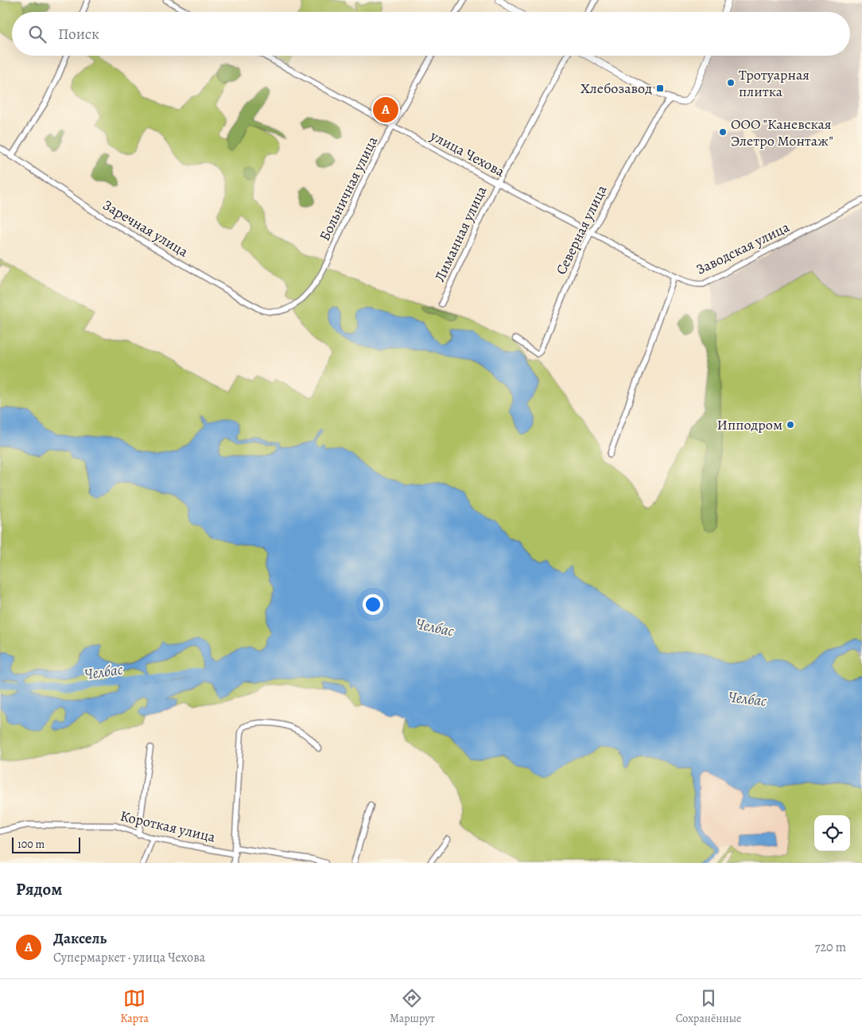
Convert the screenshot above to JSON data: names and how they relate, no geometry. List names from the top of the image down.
{
  "streets": {
    "street": [
      "улица Чехова",
      "Больничная улица",
      "Заречная улица",
      "Северная улица",
      "Лиманная улица",
      "Заводская улица",
      "Короткая улица"
    ]
  },
  "crossings": [
    ["улица Чехова", "Больничная улица"],
    ["улица Чехова", "Северная улица"],
    ["улица Чехова", "Лиманная улица"],
    ["улица Чехова", "Заводская улица"],
    ["Больничная улица", "Заречная улица"]
  ],
  "water": ["Челбас"],
  "places": {
    "other": ["Тротуарная плитка", "ООО \"Каневская Элетро Монтаж\"", "Ипподром"],
    "transit": ["Хлебозавод"]
  },
  "scale_bar": "100 m",
  "page": {
    "search": "Поиск",
    "pins": "A",
    "scale": "100 m",
    "heading": "Рядом",
    "list": [
      {
        "mark": "A",
        "name": "Даксель",
        "note": "Супермаркет · улица Чехова",
        "value": "720 m"
      }
    ],
    "nav": ["Карта", "Маршрут", "Сохранённые"]
  }
}
